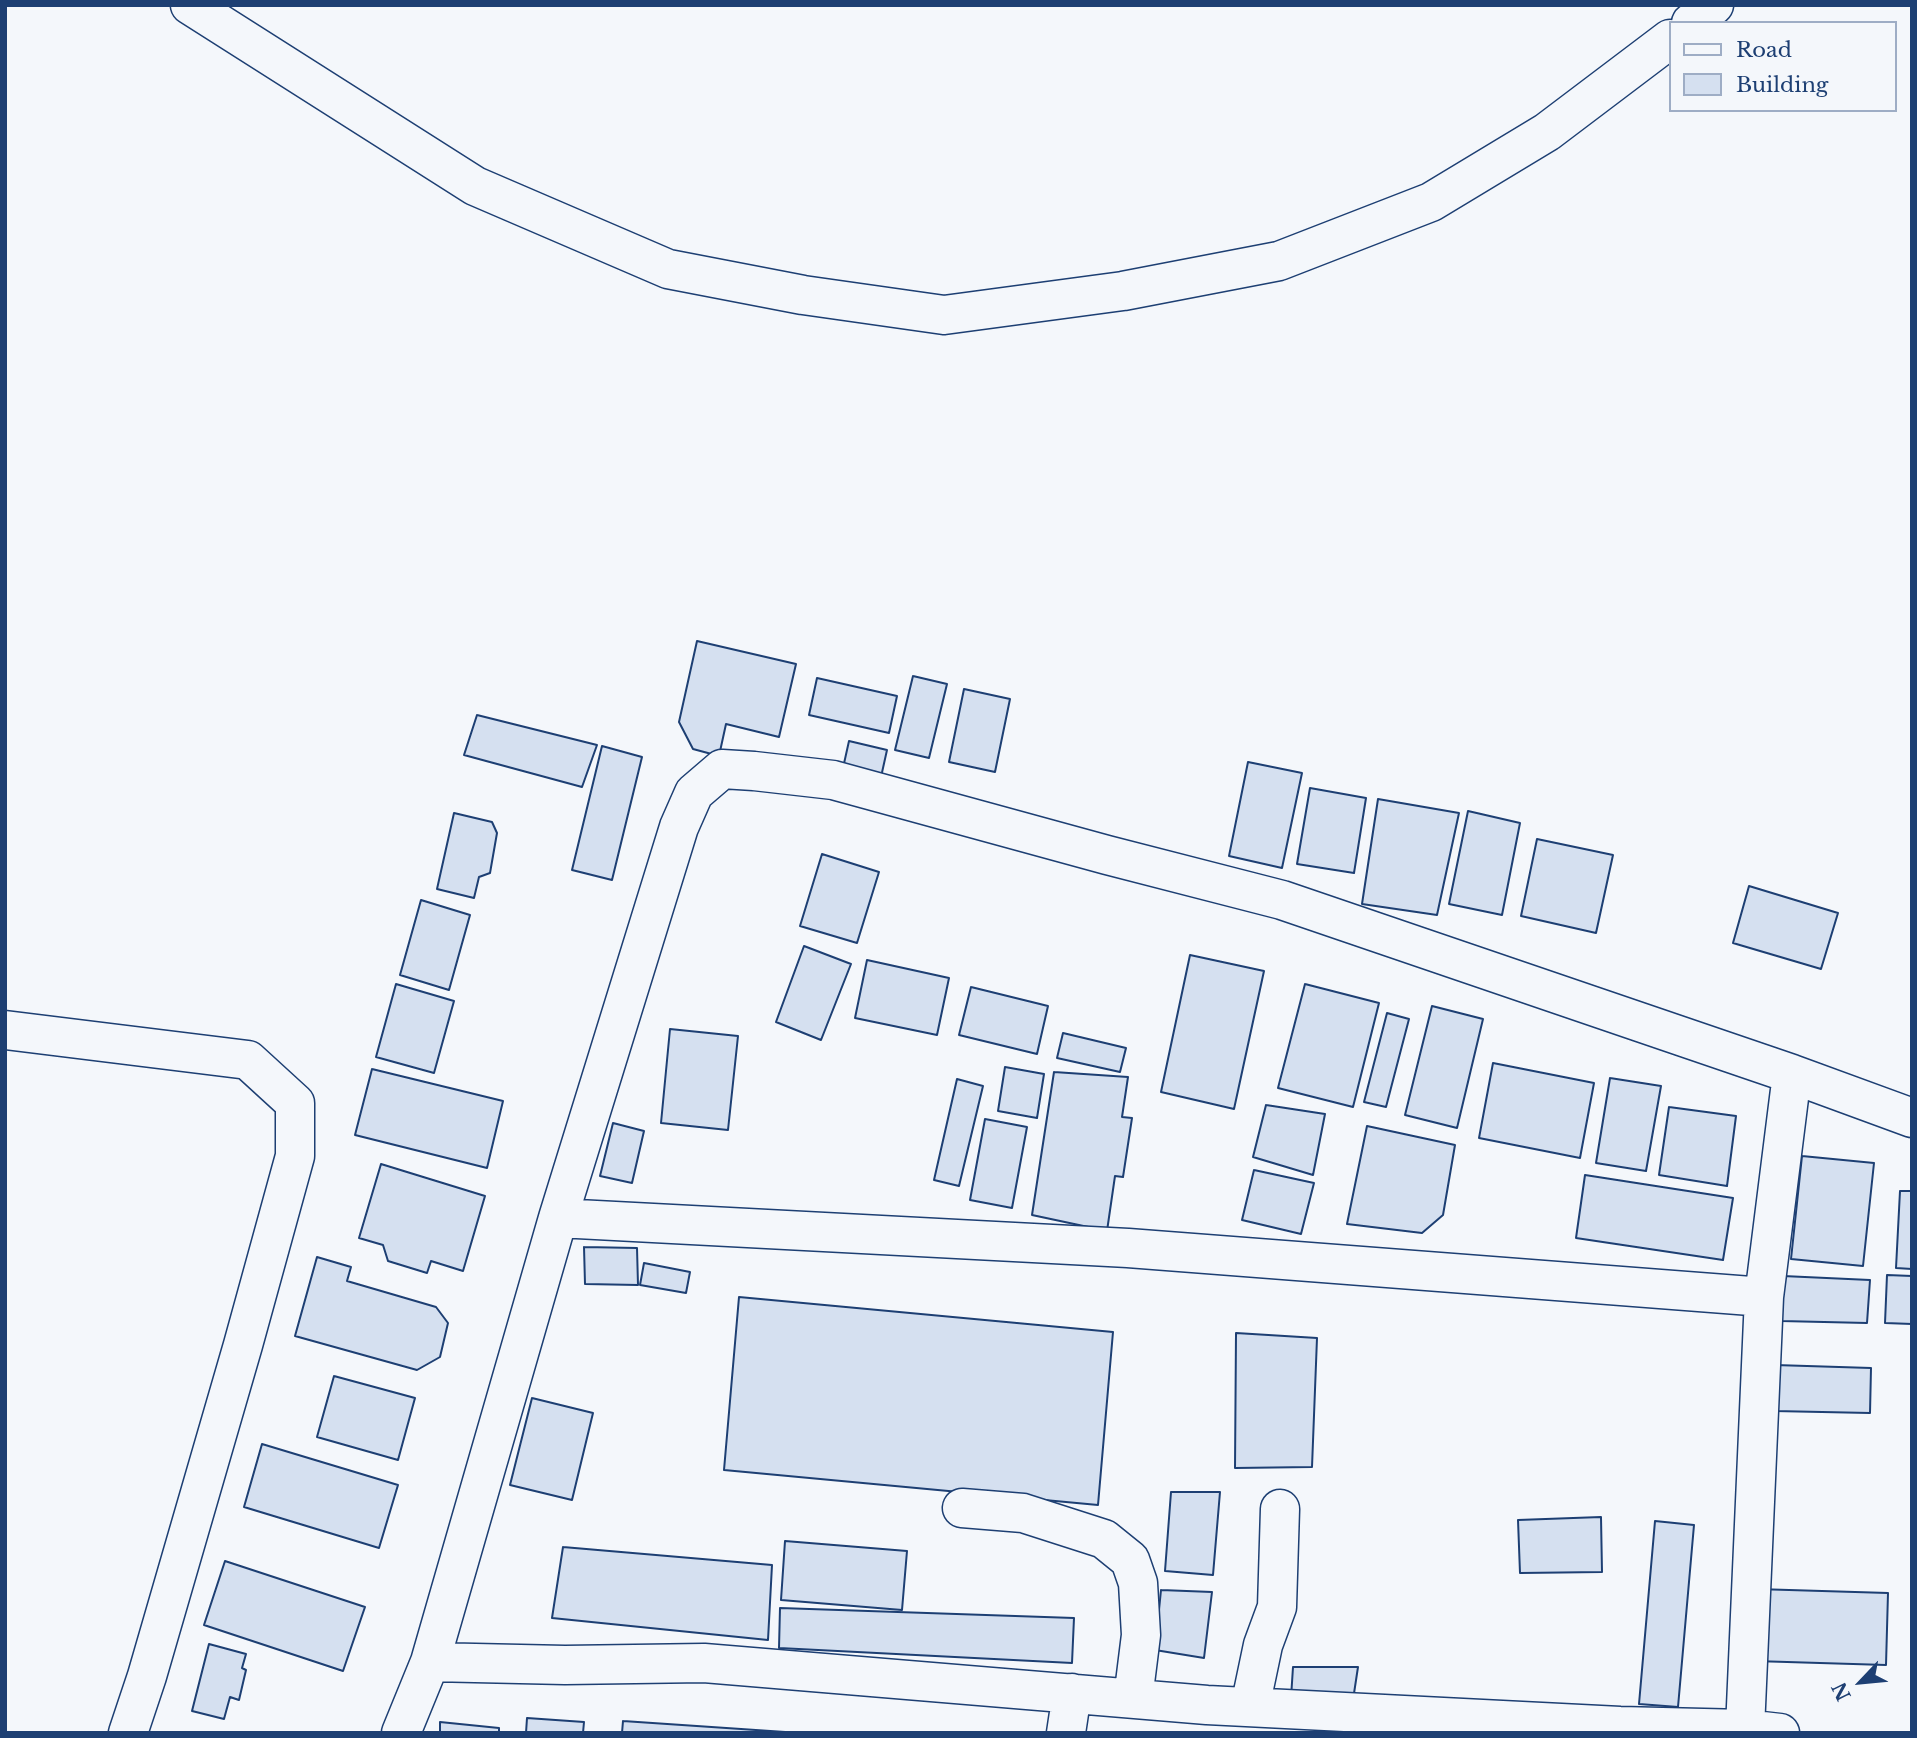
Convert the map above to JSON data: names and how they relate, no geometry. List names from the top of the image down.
{
  "legend": ["Road", "Building"],
  "north": "bottom left"
}
